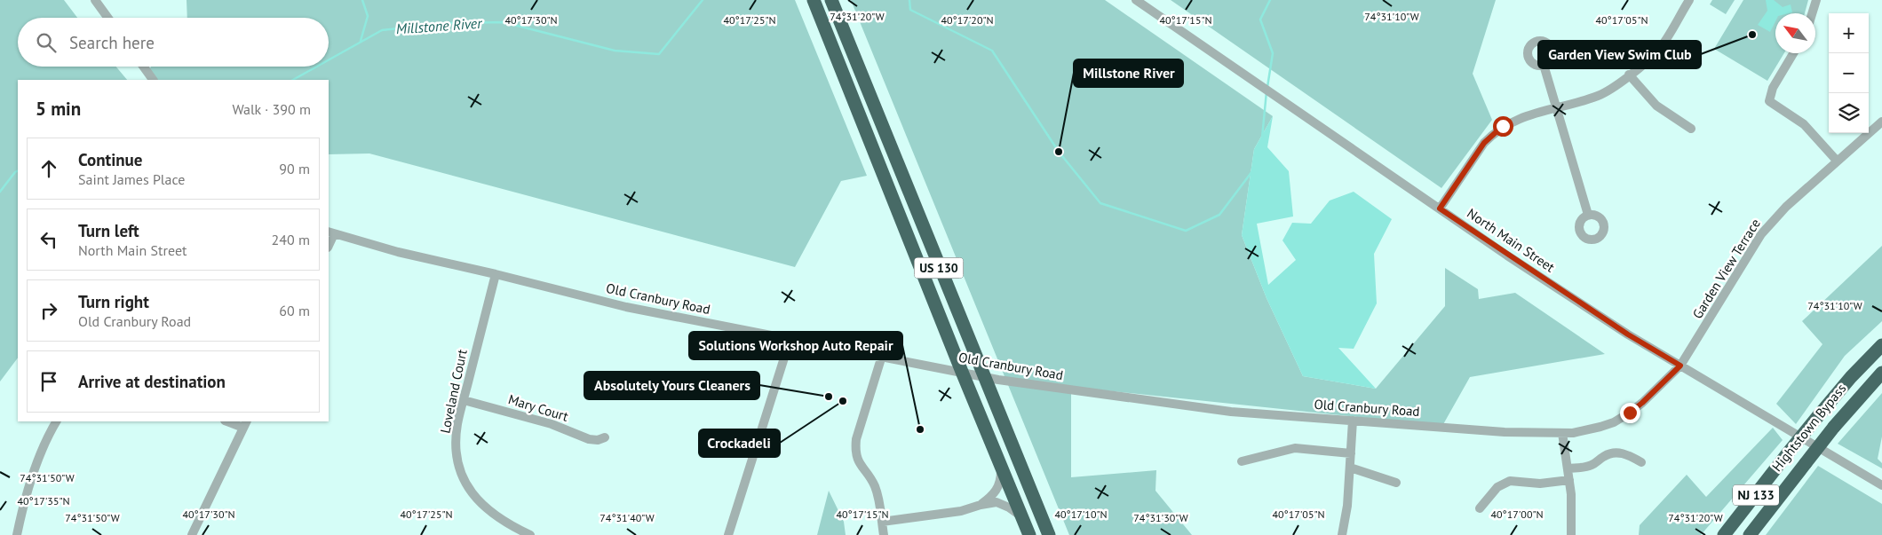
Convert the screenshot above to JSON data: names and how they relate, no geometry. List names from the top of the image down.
{
  "streets": {
    "highway": ["US 130", "Hightstown Bypass", "NJ 133"],
    "street": [
      "North Main Street",
      "Garden View Terrace",
      "Old Cranbury Road",
      "Loveland Court",
      "Mary Court"
    ]
  },
  "crossings": [
    ["North Main Street", "Garden View Terrace"],
    ["North Main Street", "Old Cranbury Road"],
    ["US 130", "Old Cranbury Road"],
    ["Garden View Terrace", "Old Cranbury Road"],
    ["Old Cranbury Road", "Loveland Court"],
    ["Loveland Court", "Mary Court"]
  ],
  "water": ["Millstone River"],
  "places": [
    "Garden View Swim Club",
    "Millstone River",
    "Absolutely Yours Cleaners",
    "Crockadeli",
    "Solutions Workshop Auto Repair"
  ],
  "north": "top left",
  "page": {
    "map_buttons": ["+", "−"],
    "search": "Search here",
    "heading": ["5 min", "Walk · 390 m"],
    "list": [
      ["Continue", "Saint James Place", "90 m"],
      ["Turn left", "North Main Street", "240 m"],
      ["Turn right", "Old Cranbury Road", "60 m"],
      "Arrive at destination"
    ]
  },
  "coordinates": [
    "74°31'20\"W",
    "74°31'10\"W",
    "40°17'30\"N",
    "40°17'25\"N",
    "40°17'20\"N",
    "40°17'15\"N",
    "40°17'05\"N",
    "74°31'50\"W",
    "40°17'35\"N",
    "40°17'10\"N",
    "40°17'00\"N",
    "74°31'40\"W",
    "74°31'30\"W"
  ]
}
